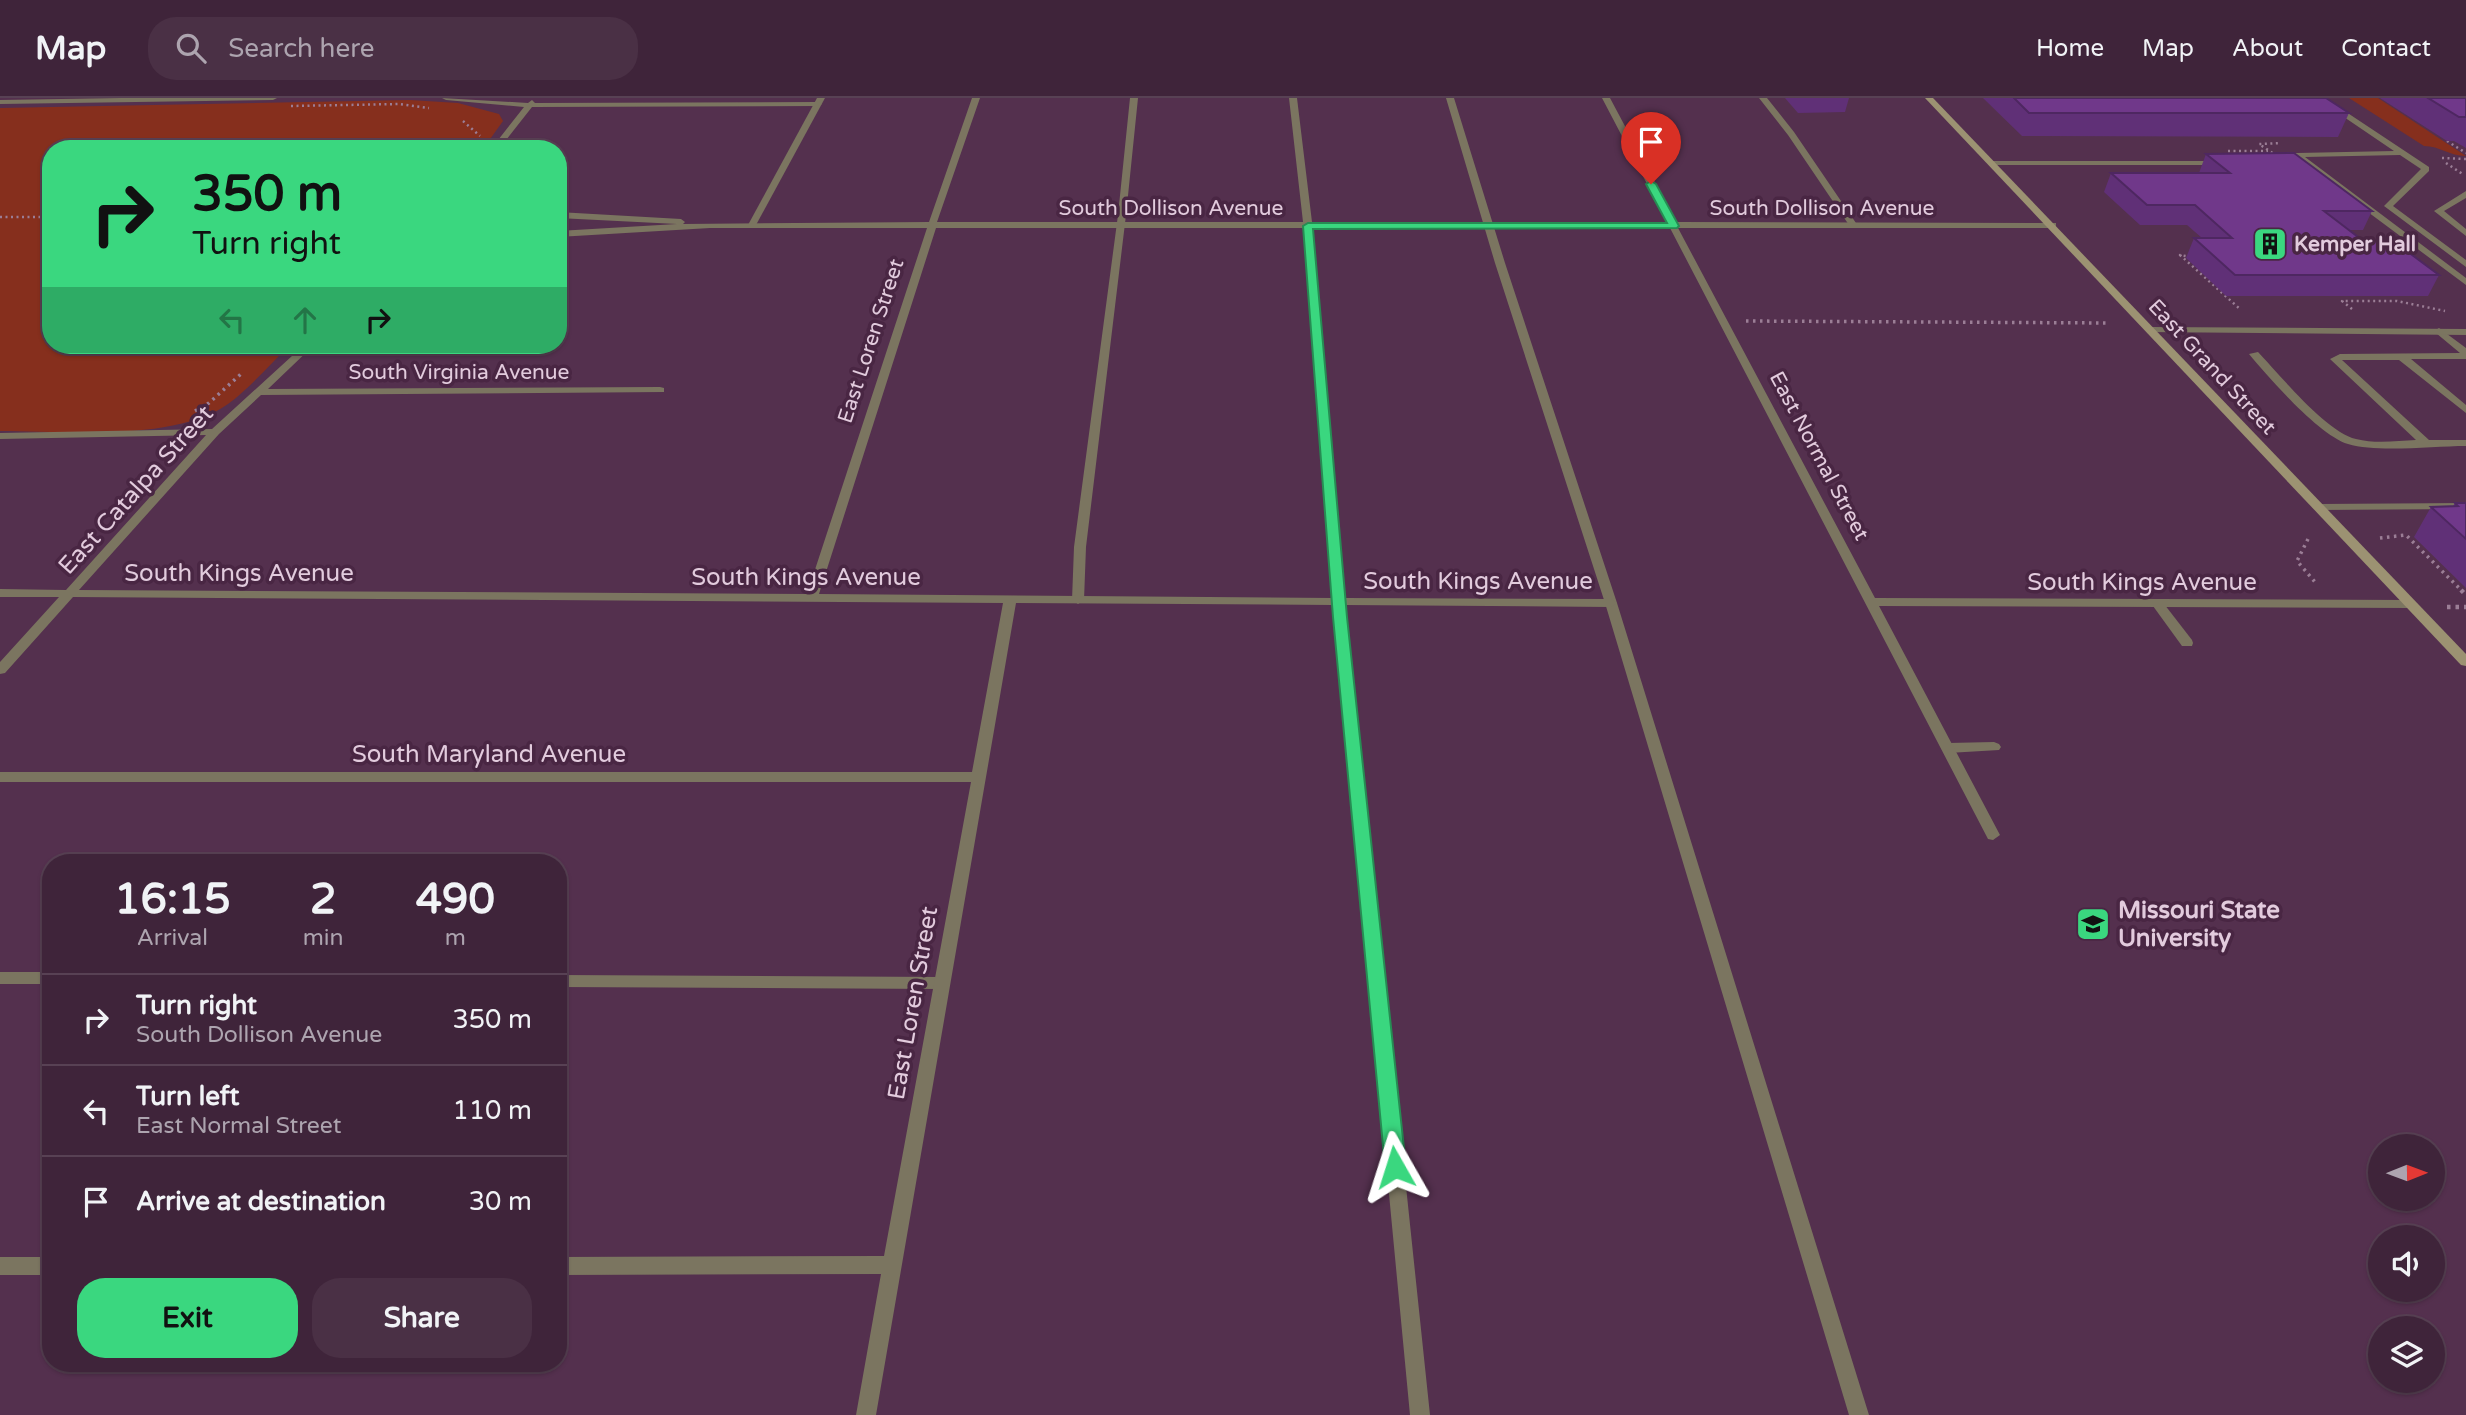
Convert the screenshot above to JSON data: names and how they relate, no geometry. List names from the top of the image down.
{
  "streets": {
    "main road": ["East Grand Street"],
    "street": [
      "South Dollison Avenue",
      "East Loren Street",
      "South Virginia Avenue",
      "East Normal Street",
      "East Catalpa Street",
      "South Kings Avenue",
      "South Maryland Avenue"
    ]
  },
  "crossings": [
    ["South Dollison Avenue", "East Loren Street"],
    ["South Dollison Avenue", "East Grand Street"],
    ["South Dollison Avenue", "East Normal Street"],
    ["East Loren Street", "South Kings Avenue"],
    ["East Loren Street", "South Maryland Avenue"],
    ["East Grand Street", "South Kings Avenue"],
    ["South Virginia Avenue", "East Catalpa Street"],
    ["East Normal Street", "South Kings Avenue"],
    ["East Catalpa Street", "South Kings Avenue"]
  ],
  "places": {
    "building": ["Kemper Hall"],
    "school or university": ["Missouri State University"]
  },
  "north": "right",
  "page": {
    "header": "Map",
    "search": "Search here",
    "nav": [
      "Home",
      "Map",
      "About",
      "Contact"
    ],
    "turn": ["350 m", "Turn right"],
    "eta": [
      "16:15",
      "Arrival",
      "2",
      "min",
      "490",
      "m"
    ],
    "list": [
      {
        "name": "Turn right",
        "note": "South Dollison Avenue",
        "value": "350 m"
      },
      {
        "name": "Turn left",
        "note": "East Normal Street",
        "value": "110 m"
      },
      {
        "name": "Arrive at destination",
        "value": "30 m"
      }
    ],
    "buttons": ["Exit", "Share"]
  }
}
